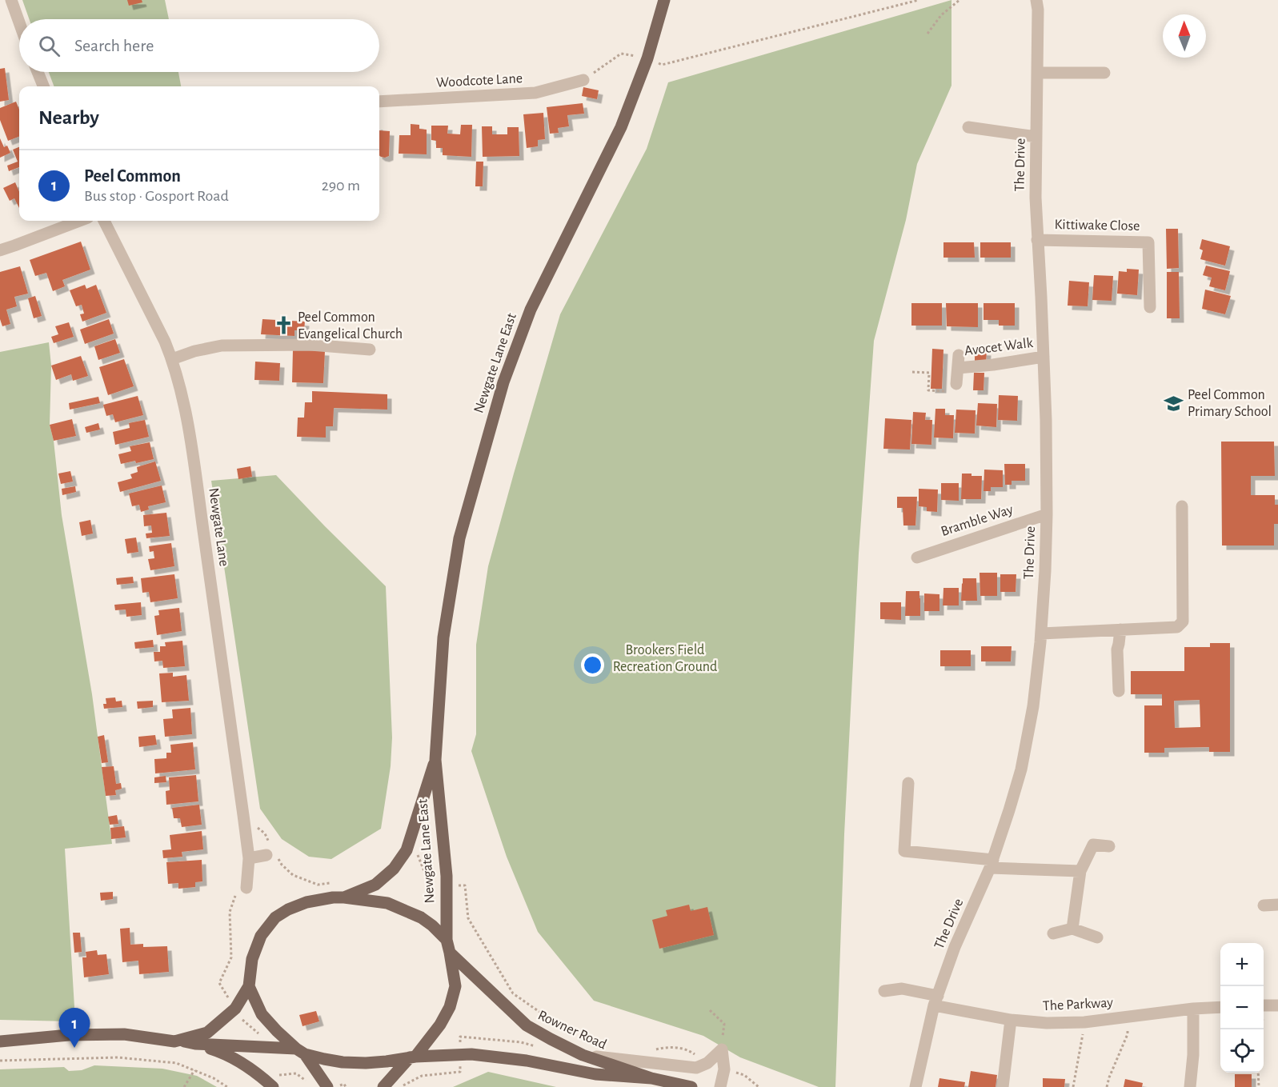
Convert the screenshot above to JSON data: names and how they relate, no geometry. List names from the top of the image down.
{
  "streets": {
    "main road": ["Newgate Lane East", "Rowner Road"],
    "street": [
      "Woodcote Lane",
      "The Drive",
      "Kittiwake Close",
      "Avocet Walk",
      "Bramble Way",
      "Newgate Lane",
      "The Parkway"
    ]
  },
  "crossings": [
    ["The Drive", "Kittiwake Close"],
    ["The Drive", "Avocet Walk"],
    ["The Drive", "Bramble Way"],
    ["The Drive", "The Parkway"],
    ["Newgate Lane East", "Rowner Road"]
  ],
  "parks": ["Brookers Field Recreation Ground"],
  "places": {
    "church": ["Peel Common Evangelical Church"],
    "school or university": ["Peel Common Primary School"]
  },
  "north": "top",
  "page": {
    "search": "Search here",
    "heading": "Nearby",
    "list": [
      {
        "mark": "1",
        "name": "Peel Common",
        "note": "Bus stop · Gosport Road",
        "value": "290 m"
      }
    ],
    "map_buttons": ["+", "−"],
    "pins": "1"
  }
}
